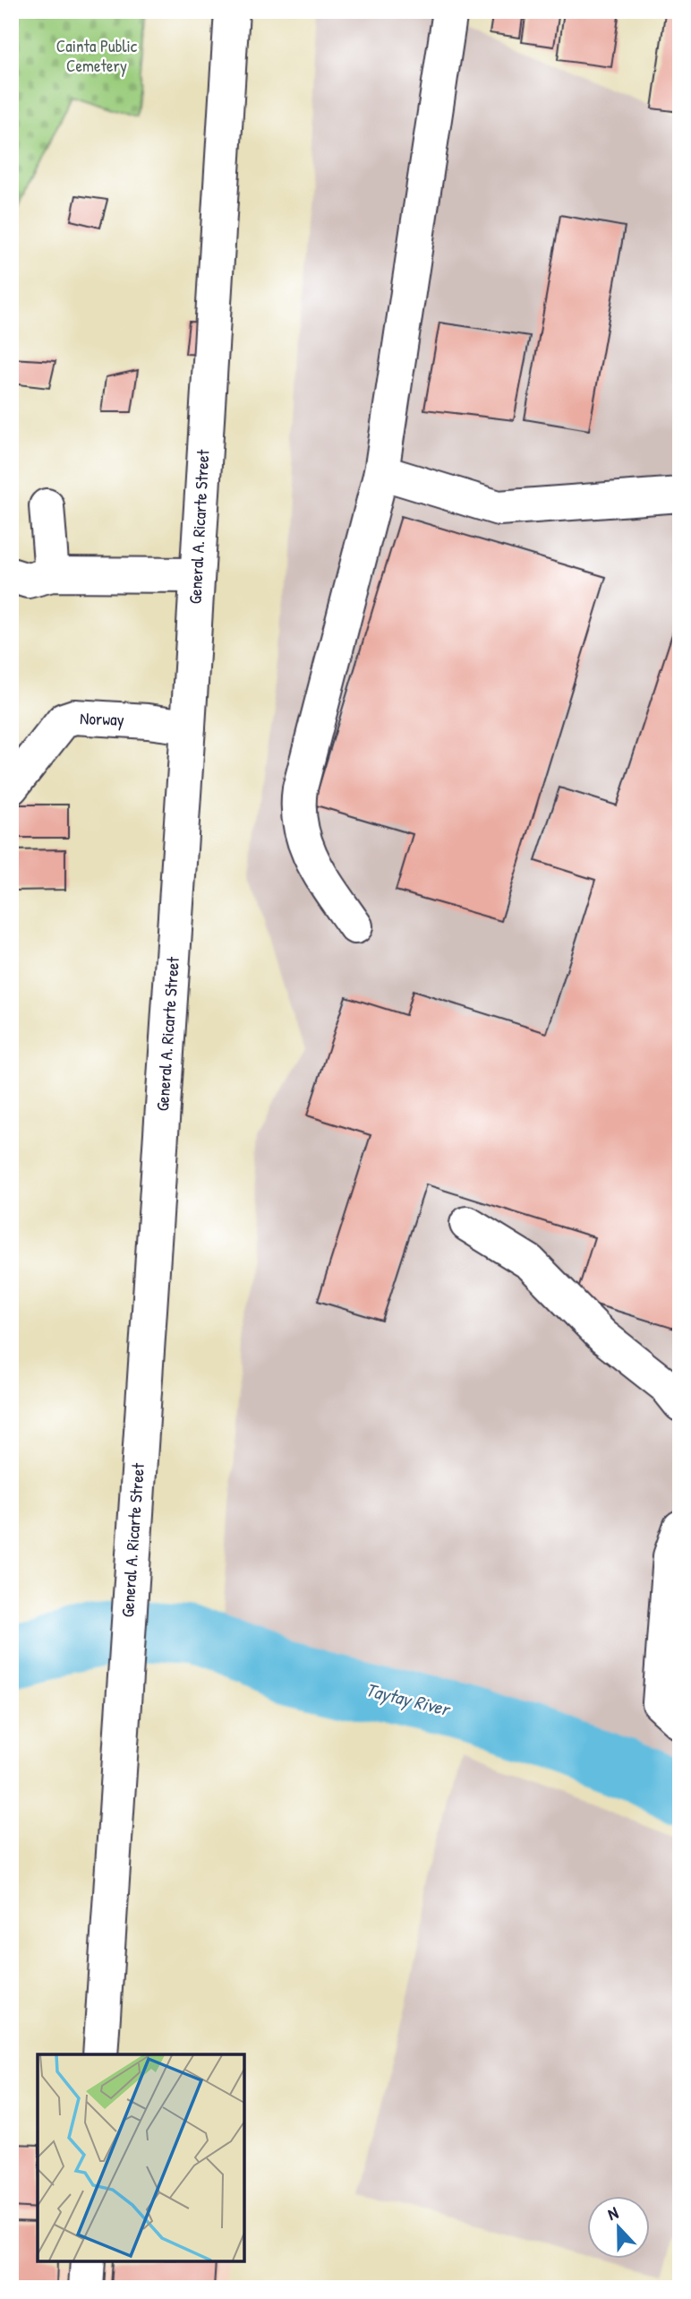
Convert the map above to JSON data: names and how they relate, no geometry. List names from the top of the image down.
{
  "streets": {
    "street": ["General A. Ricarte Street", "Norway"]
  },
  "crossings": [
    ["General A. Ricarte Street", "Norway"]
  ],
  "water": ["Taytay River"],
  "parks": ["Cainta Public Cemetery"],
  "north": "top"
}
